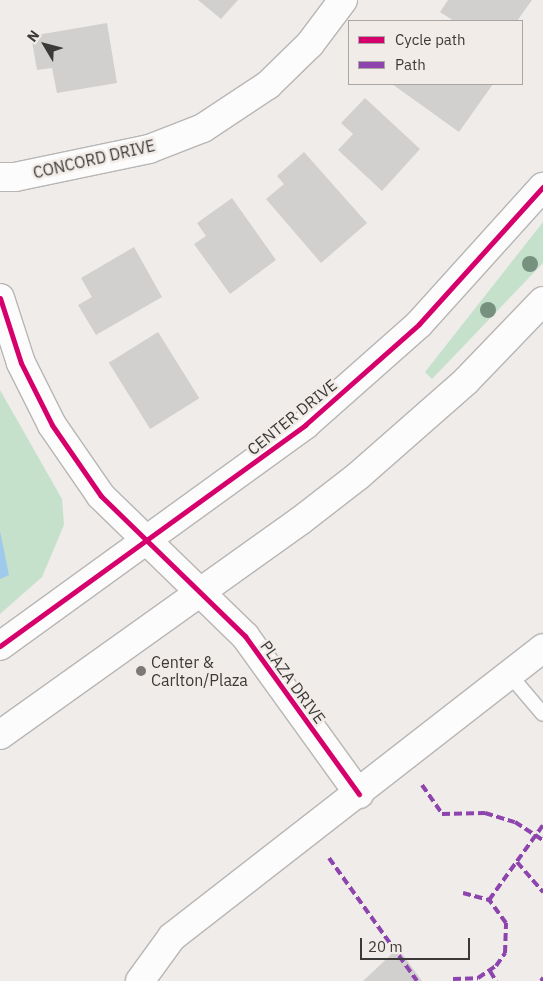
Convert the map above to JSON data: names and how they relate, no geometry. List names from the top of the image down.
{
  "streets": {
    "street": ["CONCORD DRIVE", "CENTER DRIVE", "PLAZA DRIVE"]
  },
  "crossings": [
    ["CENTER DRIVE", "PLAZA DRIVE"]
  ],
  "places": ["Center & Carlton/Plaza"],
  "legend": ["Cycle path", "Path"],
  "scale_bar": "20 m",
  "north": "top left"
}
